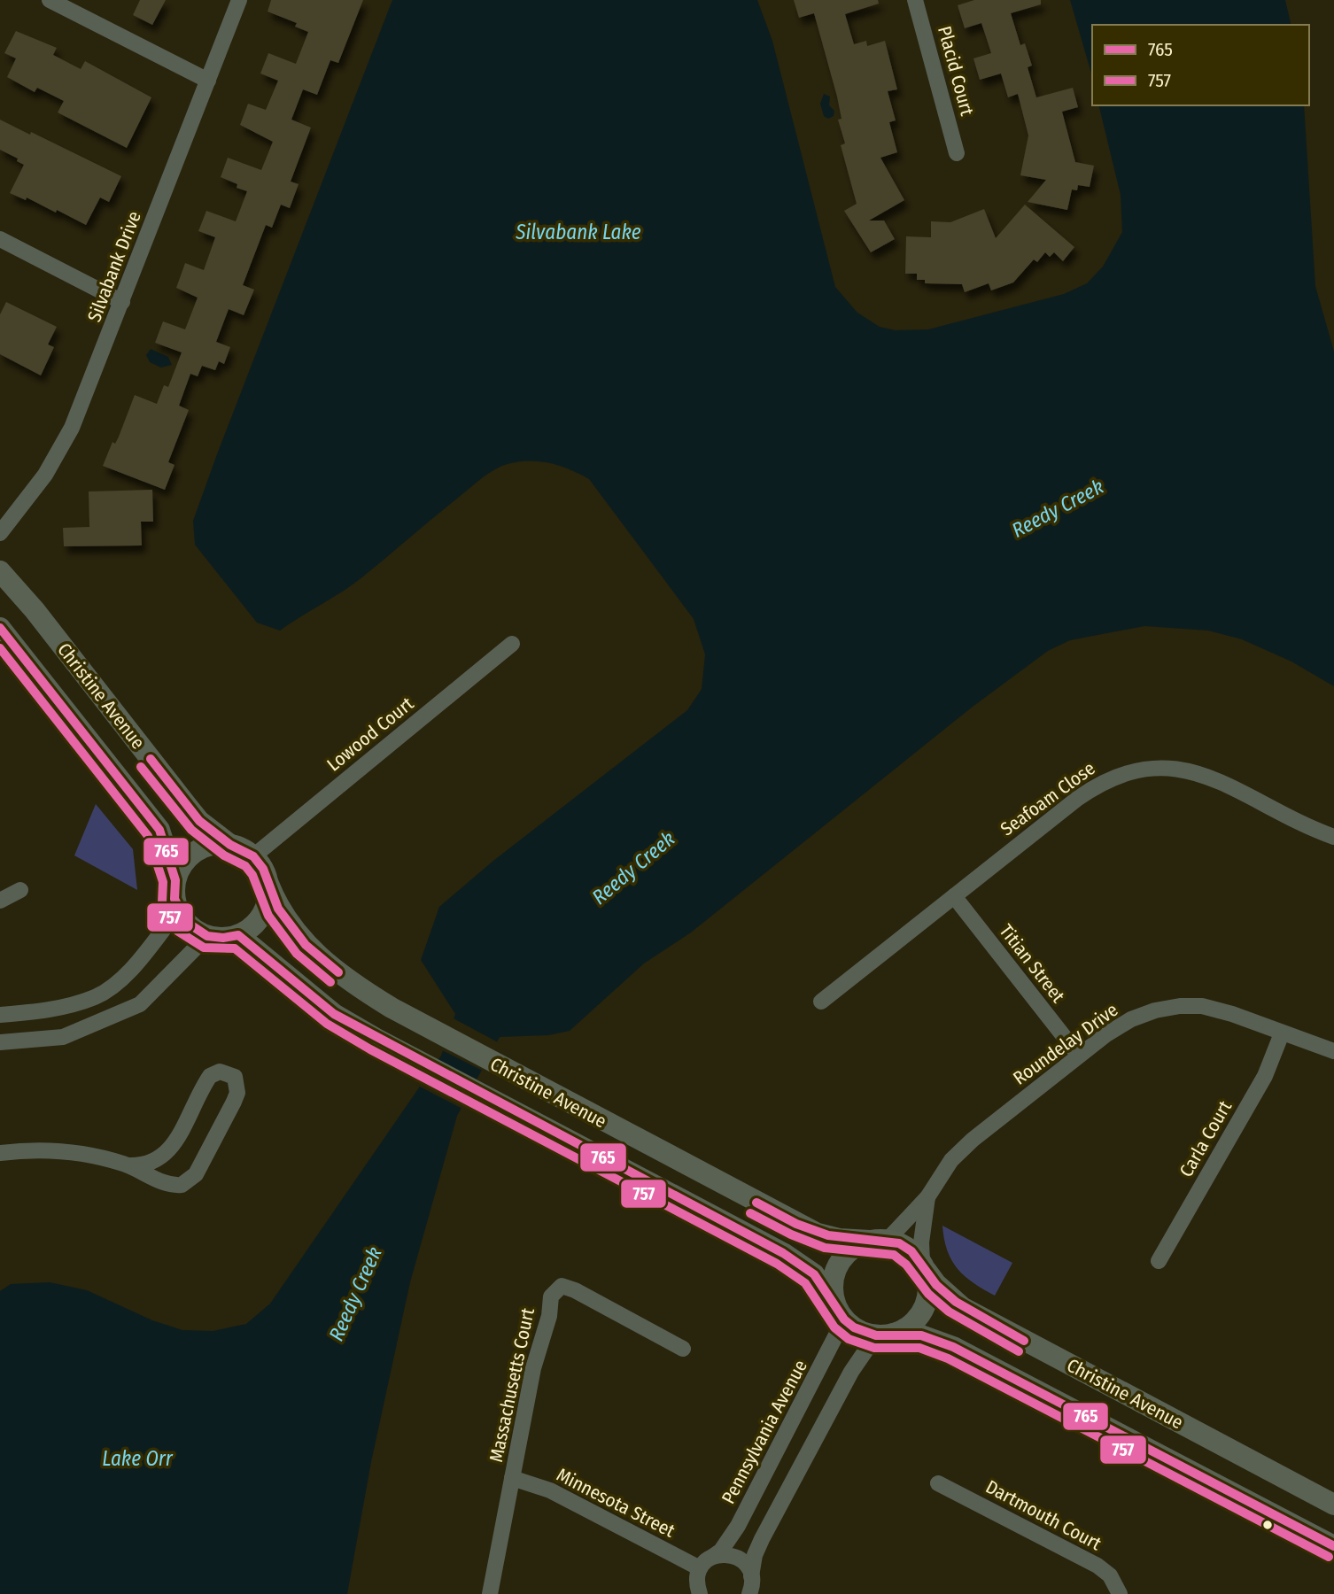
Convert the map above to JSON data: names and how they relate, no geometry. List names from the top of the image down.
{
  "streets": {
    "main road": ["Christine Avenue"],
    "street": [
      "Placid Court",
      "Silvabank Drive",
      "Lowood Court",
      "Seafoam Close",
      "Titian Street",
      "Roundelay Drive",
      "Carla Court",
      "Massachusetts Court",
      "Pennsylvania Avenue",
      "Minnesota Street",
      "Dartmouth Court"
    ]
  },
  "crossings": [
    ["Christine Avenue", "Lowood Court"],
    ["Christine Avenue", "Roundelay Drive"],
    ["Christine Avenue", "Pennsylvania Avenue"],
    ["Seafoam Close", "Titian Street"],
    ["Titian Street", "Roundelay Drive"],
    ["Roundelay Drive", "Carla Court"],
    ["Roundelay Drive", "Pennsylvania Avenue"],
    ["Massachusetts Court", "Minnesota Street"],
    ["Pennsylvania Avenue", "Minnesota Street"]
  ],
  "water": ["Silvabank Lake", "Reedy Creek", "Lake Orr"],
  "lines": ["transit line 765", "transit line 757"],
  "legend": ["765", "757"]
}
